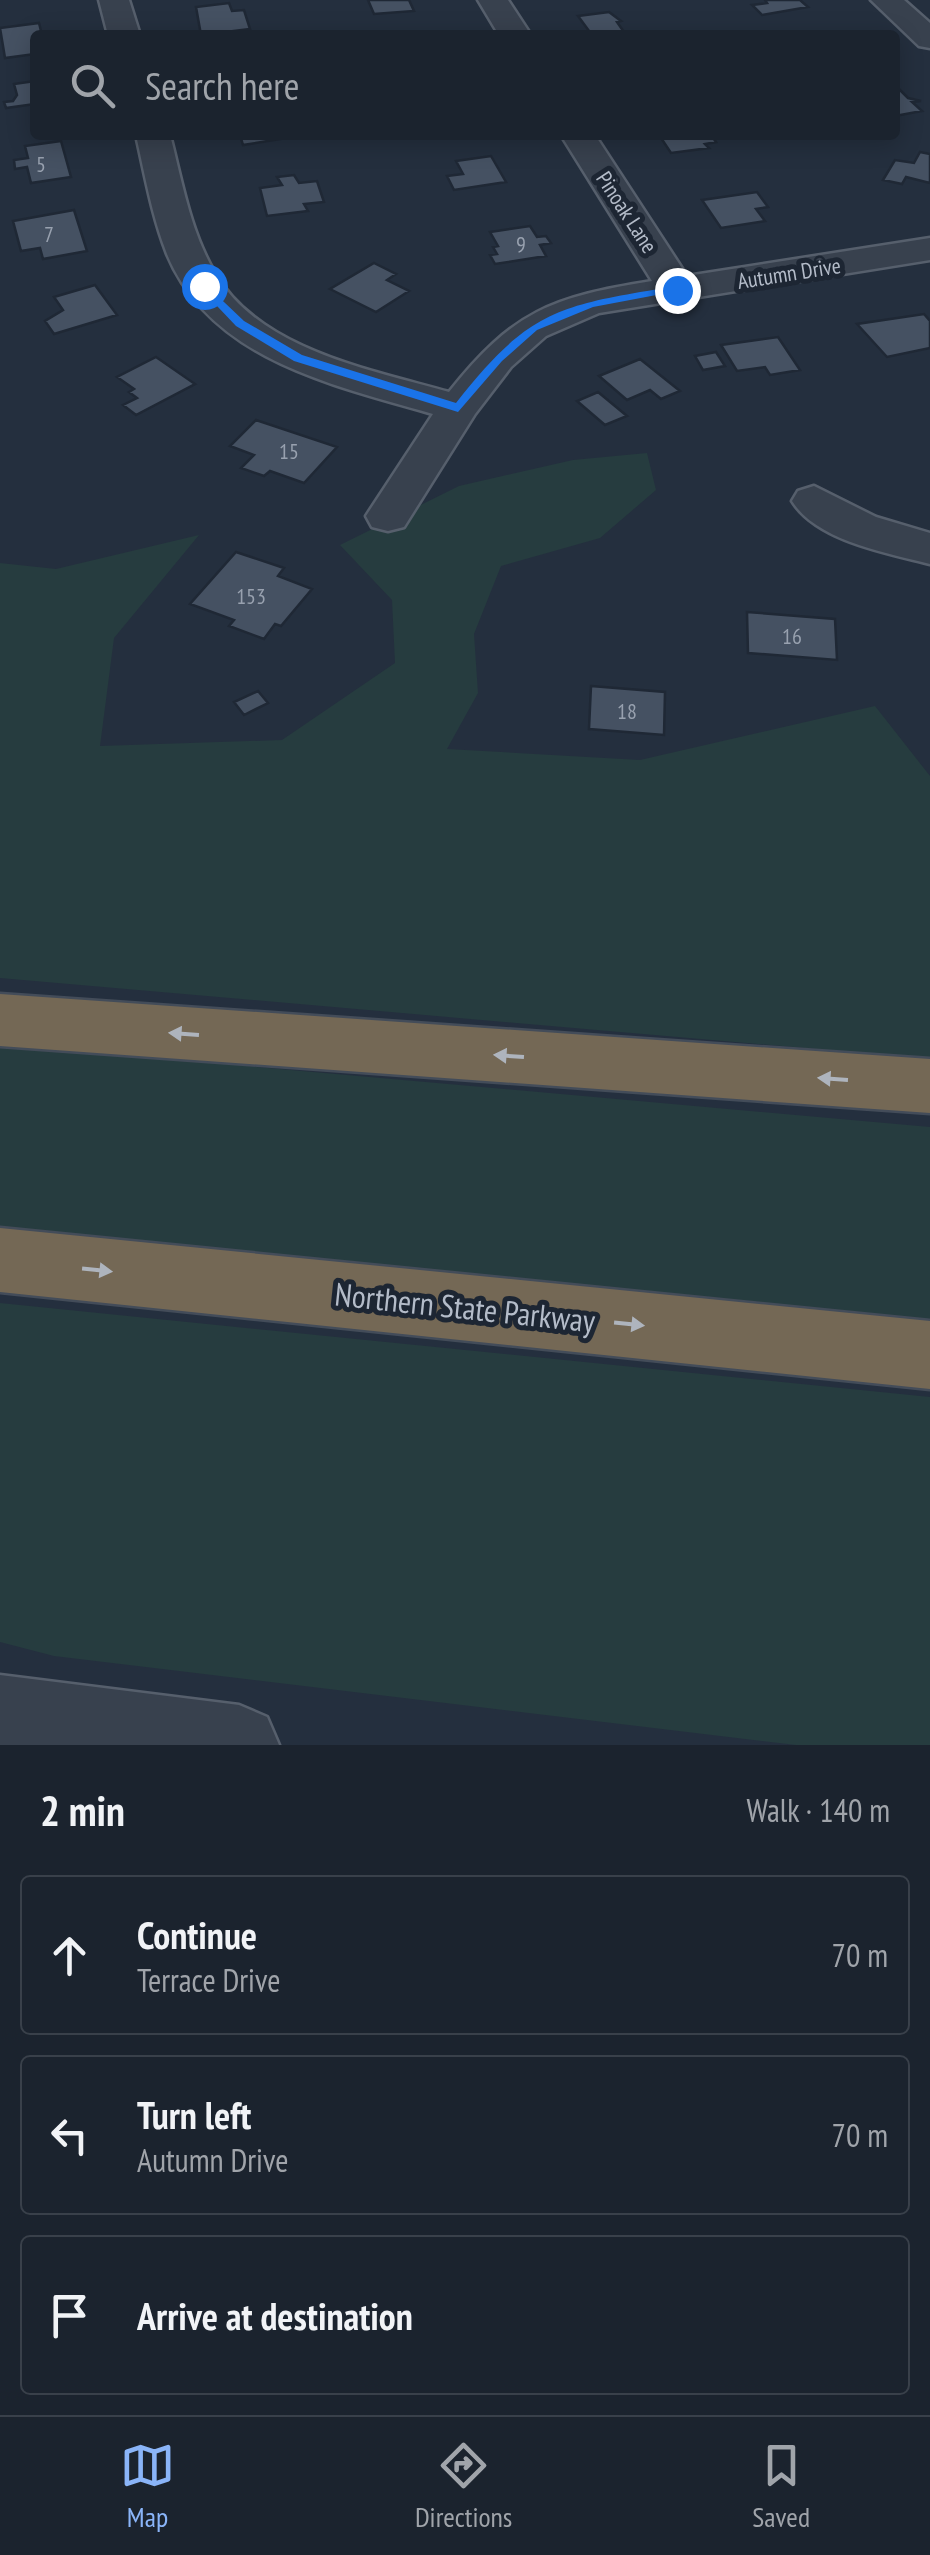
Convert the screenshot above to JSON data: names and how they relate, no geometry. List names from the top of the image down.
{
  "streets": {
    "highway": ["Northern State Parkway"],
    "street": ["Pinoak Lane", "Autumn Drive"]
  },
  "crossings": [
    ["Pinoak Lane", "Autumn Drive"]
  ],
  "house_numbers": [
    "5",
    "7",
    "9",
    "15",
    "153",
    "16",
    "18"
  ],
  "page": {
    "search": "Search here",
    "heading": ["2 min", "Walk · 140 m"],
    "list": [
      ["Continue", "Terrace Drive", "70 m"],
      ["Turn left", "Autumn Drive", "70 m"],
      "Arrive at destination"
    ],
    "nav": ["Map", "Directions", "Saved"]
  }
}
